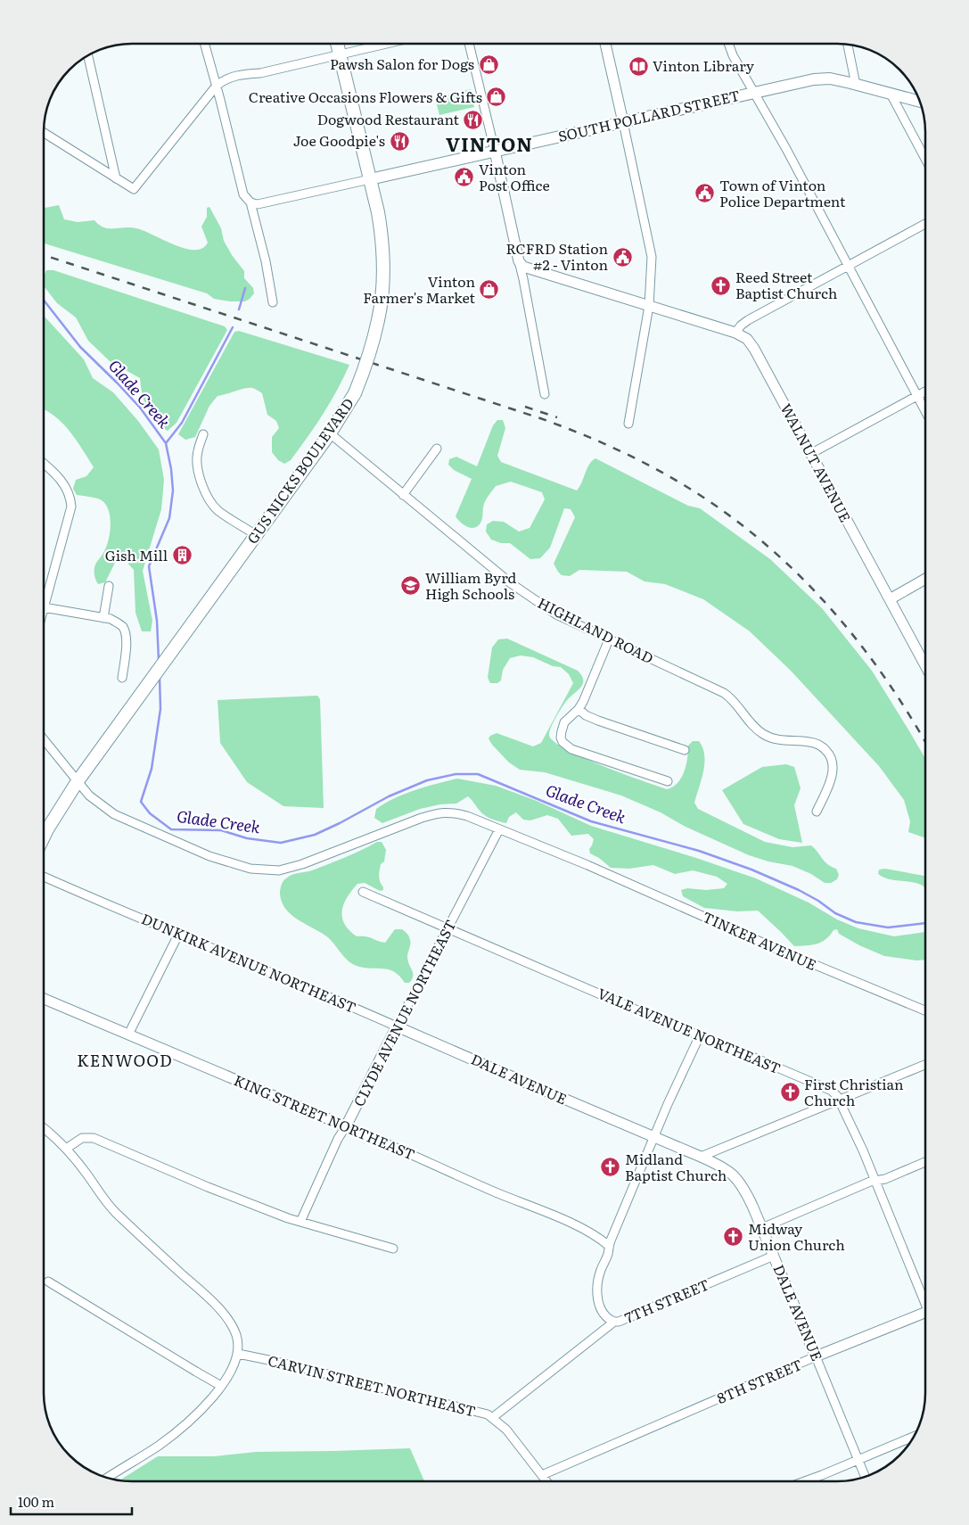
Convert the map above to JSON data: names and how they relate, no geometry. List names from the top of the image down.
{
  "streets": {
    "main road": ["SOUTH POLLARD STREET", "GUS NICKS BOULEVARD"],
    "street": [
      "WALNUT AVENUE",
      "HIGHLAND ROAD",
      "TINKER AVENUE",
      "DUNKIRK AVENUE NORTHEAST",
      "CLYDE AVENUE NORTHEAST",
      "VALE AVENUE NORTHEAST",
      "DALE AVENUE",
      "KING STREET NORTHEAST",
      "7TH STREET",
      "8TH STREET",
      "CARVIN STREET NORTHEAST"
    ]
  },
  "crossings": [
    ["SOUTH POLLARD STREET", "GUS NICKS BOULEVARD"],
    ["GUS NICKS BOULEVARD", "HIGHLAND ROAD"],
    ["GUS NICKS BOULEVARD", "TINKER AVENUE"],
    ["TINKER AVENUE", "CLYDE AVENUE NORTHEAST"],
    ["DUNKIRK AVENUE NORTHEAST", "CLYDE AVENUE NORTHEAST"],
    ["DUNKIRK AVENUE NORTHEAST", "DALE AVENUE"],
    ["CLYDE AVENUE NORTHEAST", "VALE AVENUE NORTHEAST"],
    ["CLYDE AVENUE NORTHEAST", "KING STREET NORTHEAST"],
    ["DALE AVENUE", "7TH STREET"],
    ["DALE AVENUE", "8TH STREET"],
    ["7TH STREET", "CARVIN STREET NORTHEAST"],
    ["8TH STREET", "CARVIN STREET NORTHEAST"]
  ],
  "districts": ["VINTON", "KENWOOD"],
  "water": ["Glade Creek"],
  "places": {
    "shop": ["Pawsh Salon for Dogs", "Creative Occasions Flowers & Gifts", "Vinton Farmer's Market"],
    "library": ["Vinton Library"],
    "restaurant": ["Dogwood Restaurant", "Joe Goodpie's"],
    "public building": ["Vinton Post Office", "Town of Vinton Police Department", "RCFRD Station #2 - Vinton"],
    "church": [
      "Reed Street Baptist Church",
      "First Christian Church",
      "Midland Baptist Church",
      "Midway Union Church"
    ],
    "building": ["Gish Mill"],
    "school or university": ["William Byrd High Schools"]
  },
  "scale_bar": "100 m"
}
